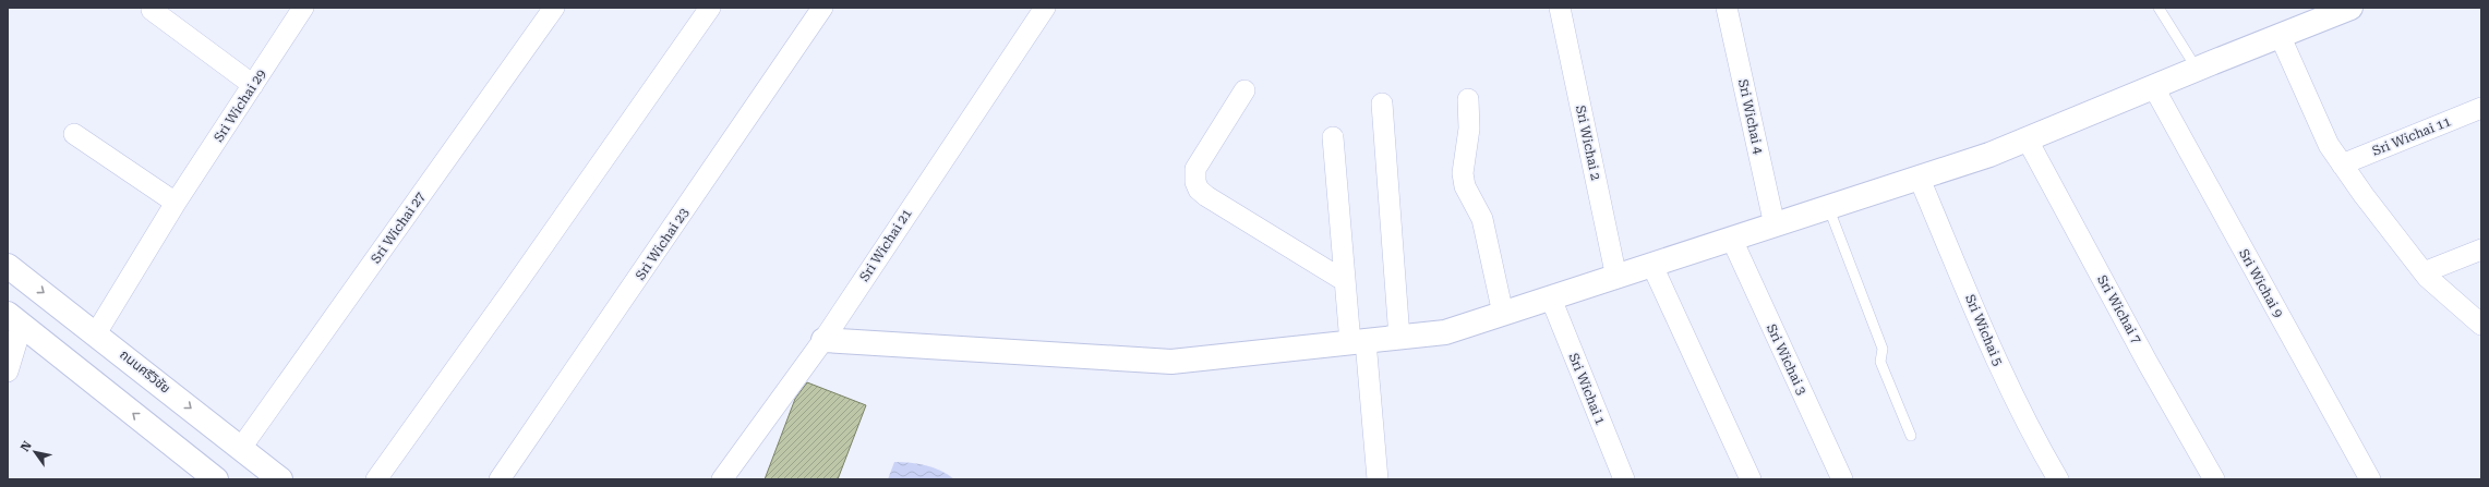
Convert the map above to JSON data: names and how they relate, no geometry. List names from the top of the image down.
{
  "streets": {
    "street": [
      "Sri Wichai 29",
      "Sri Wichai 4",
      "Sri Wichai 11",
      "Sri Wichai 2",
      "Sri Wichai 27",
      "Sri Wichai 23",
      "Sri Wichai 21",
      "Sri Wichai 9",
      "Sri Wichai 7",
      "Sri Wichai 5",
      "Sri Wichai 3",
      "ถนนศรีวิชัย",
      "Sri Wichai 1"
    ]
  },
  "crossings": [
    ["Sri Wichai 29", "ถนนศรีวิชัย"],
    ["Sri Wichai 27", "ถนนศรีวิชัย"]
  ],
  "north": "top left"
}
